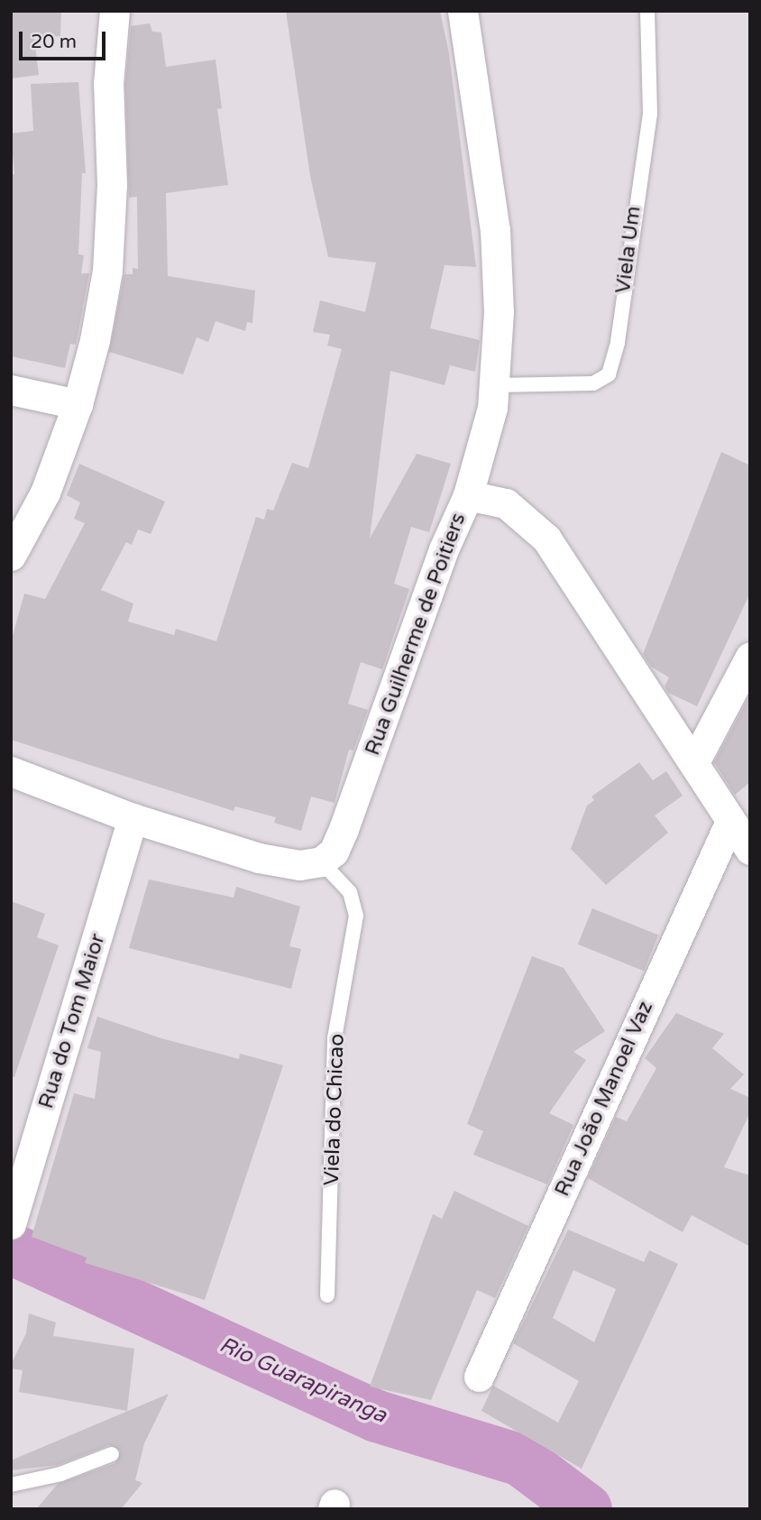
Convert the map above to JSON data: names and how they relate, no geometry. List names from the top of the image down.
{
  "streets": {
    "street": ["Rua Guilherme de Poitiers", "Rua do Tom Maior", "Rua João Manoel Vaz"],
    "lane": ["Viela Um", "Viela do Chicao"]
  },
  "crossings": [
    ["Rua Guilherme de Poitiers", "Rua João Manoel Vaz"],
    ["Rua Guilherme de Poitiers", "Viela do Chicao"]
  ],
  "water": ["Rio Guarapiranga"],
  "scale_bar": "20 m"
}
